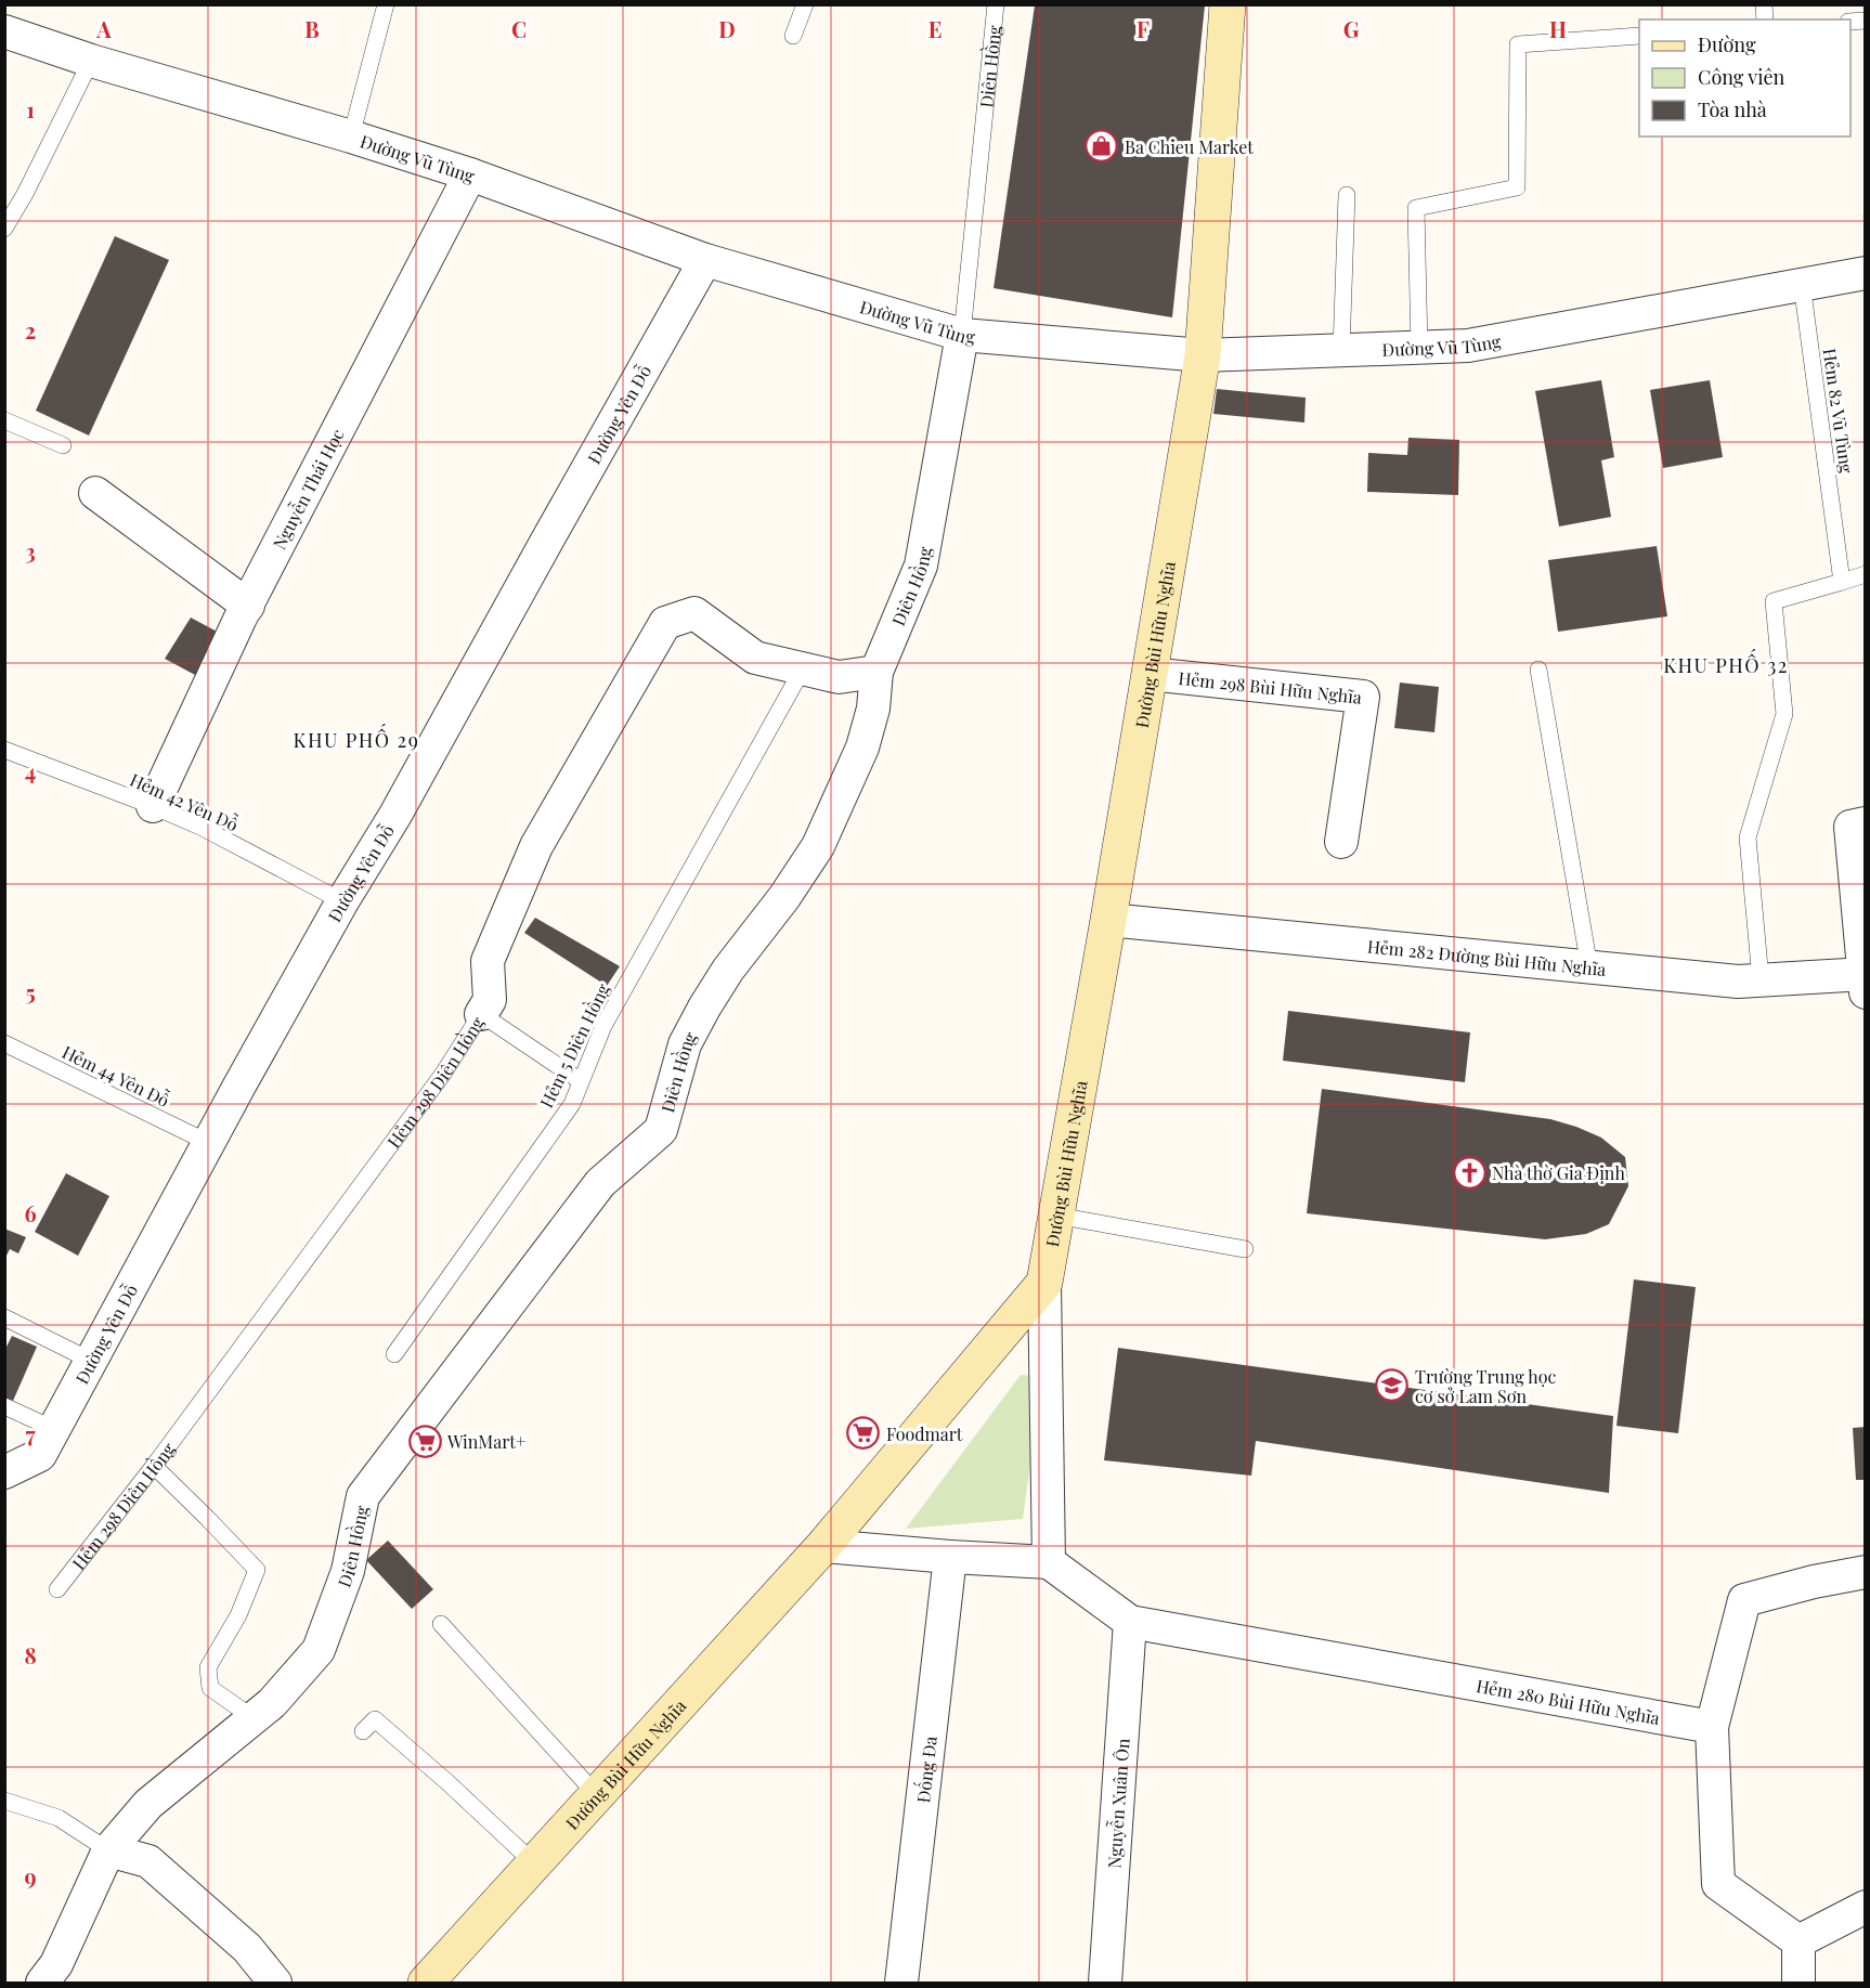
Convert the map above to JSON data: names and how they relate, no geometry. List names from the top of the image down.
{
  "streets": {
    "street": [
      "Diên Hồng",
      "Đường Vũ Tùng",
      "Đường Yên Đỗ",
      "Nguyễn Thái Học",
      "Đường Bùi Hữu Nghĩa",
      "Hẻm 298 Bùi Hữu Nghĩa",
      "Hẻm 282 Đường Bùi Hữu Nghĩa",
      "Hẻm 298 Diên Hồng",
      "Hẻm 280 Bùi Hữu Nghĩa",
      "Đống Đa",
      "Nguyễn Xuân Ôn"
    ],
    "lane": [
      "Hẻm 82 Vũ Tùng",
      "Hẻm 42 Yên Đỗ",
      "Hẻm 5 Diên Hồng",
      "Hẻm 44 Yên Đỗ"
    ]
  },
  "crossings": [
    ["Diên Hồng", "Đường Vũ Tùng"],
    ["Diên Hồng", "Hẻm 298 Diên Hồng"],
    ["Đường Vũ Tùng", "Hẻm 82 Vũ Tùng"],
    ["Đường Vũ Tùng", "Đường Yên Đỗ"],
    ["Đường Vũ Tùng", "Nguyễn Thái Học"],
    ["Đường Vũ Tùng", "Đường Bùi Hữu Nghĩa"],
    ["Đường Yên Đỗ", "Hẻm 42 Yên Đỗ"],
    ["Đường Yên Đỗ", "Hẻm 44 Yên Đỗ"],
    ["Nguyễn Thái Học", "Hẻm 42 Yên Đỗ"],
    ["Đường Bùi Hữu Nghĩa", "Hẻm 298 Bùi Hữu Nghĩa"],
    ["Đường Bùi Hữu Nghĩa", "Hẻm 282 Đường Bùi Hữu Nghĩa"],
    ["Hẻm 5 Diên Hồng", "Hẻm 298 Diên Hồng"],
    ["Hẻm 280 Bùi Hữu Nghĩa", "Nguyễn Xuân Ôn"]
  ],
  "districts": ["KHU PHỐ 32", "KHU PHỐ 29"],
  "places": {
    "shop": ["Ba Chieu Market"],
    "church": ["Nhà thờ Gia Định"],
    "school or university": ["Trường Trung học cơ sở Lam Sơn"],
    "supermarket": ["Foodmart", "WinMart+"]
  },
  "legend": ["Đường", "Công viên", "Tòa nhà"],
  "grid": {
    "columns": [
      "A",
      "B",
      "C",
      "D",
      "E",
      "F",
      "G",
      "H"
    ],
    "rows": [
      "1",
      "2",
      "3",
      "4",
      "5",
      "6",
      "7",
      "8",
      "9"
    ]
  }
}
